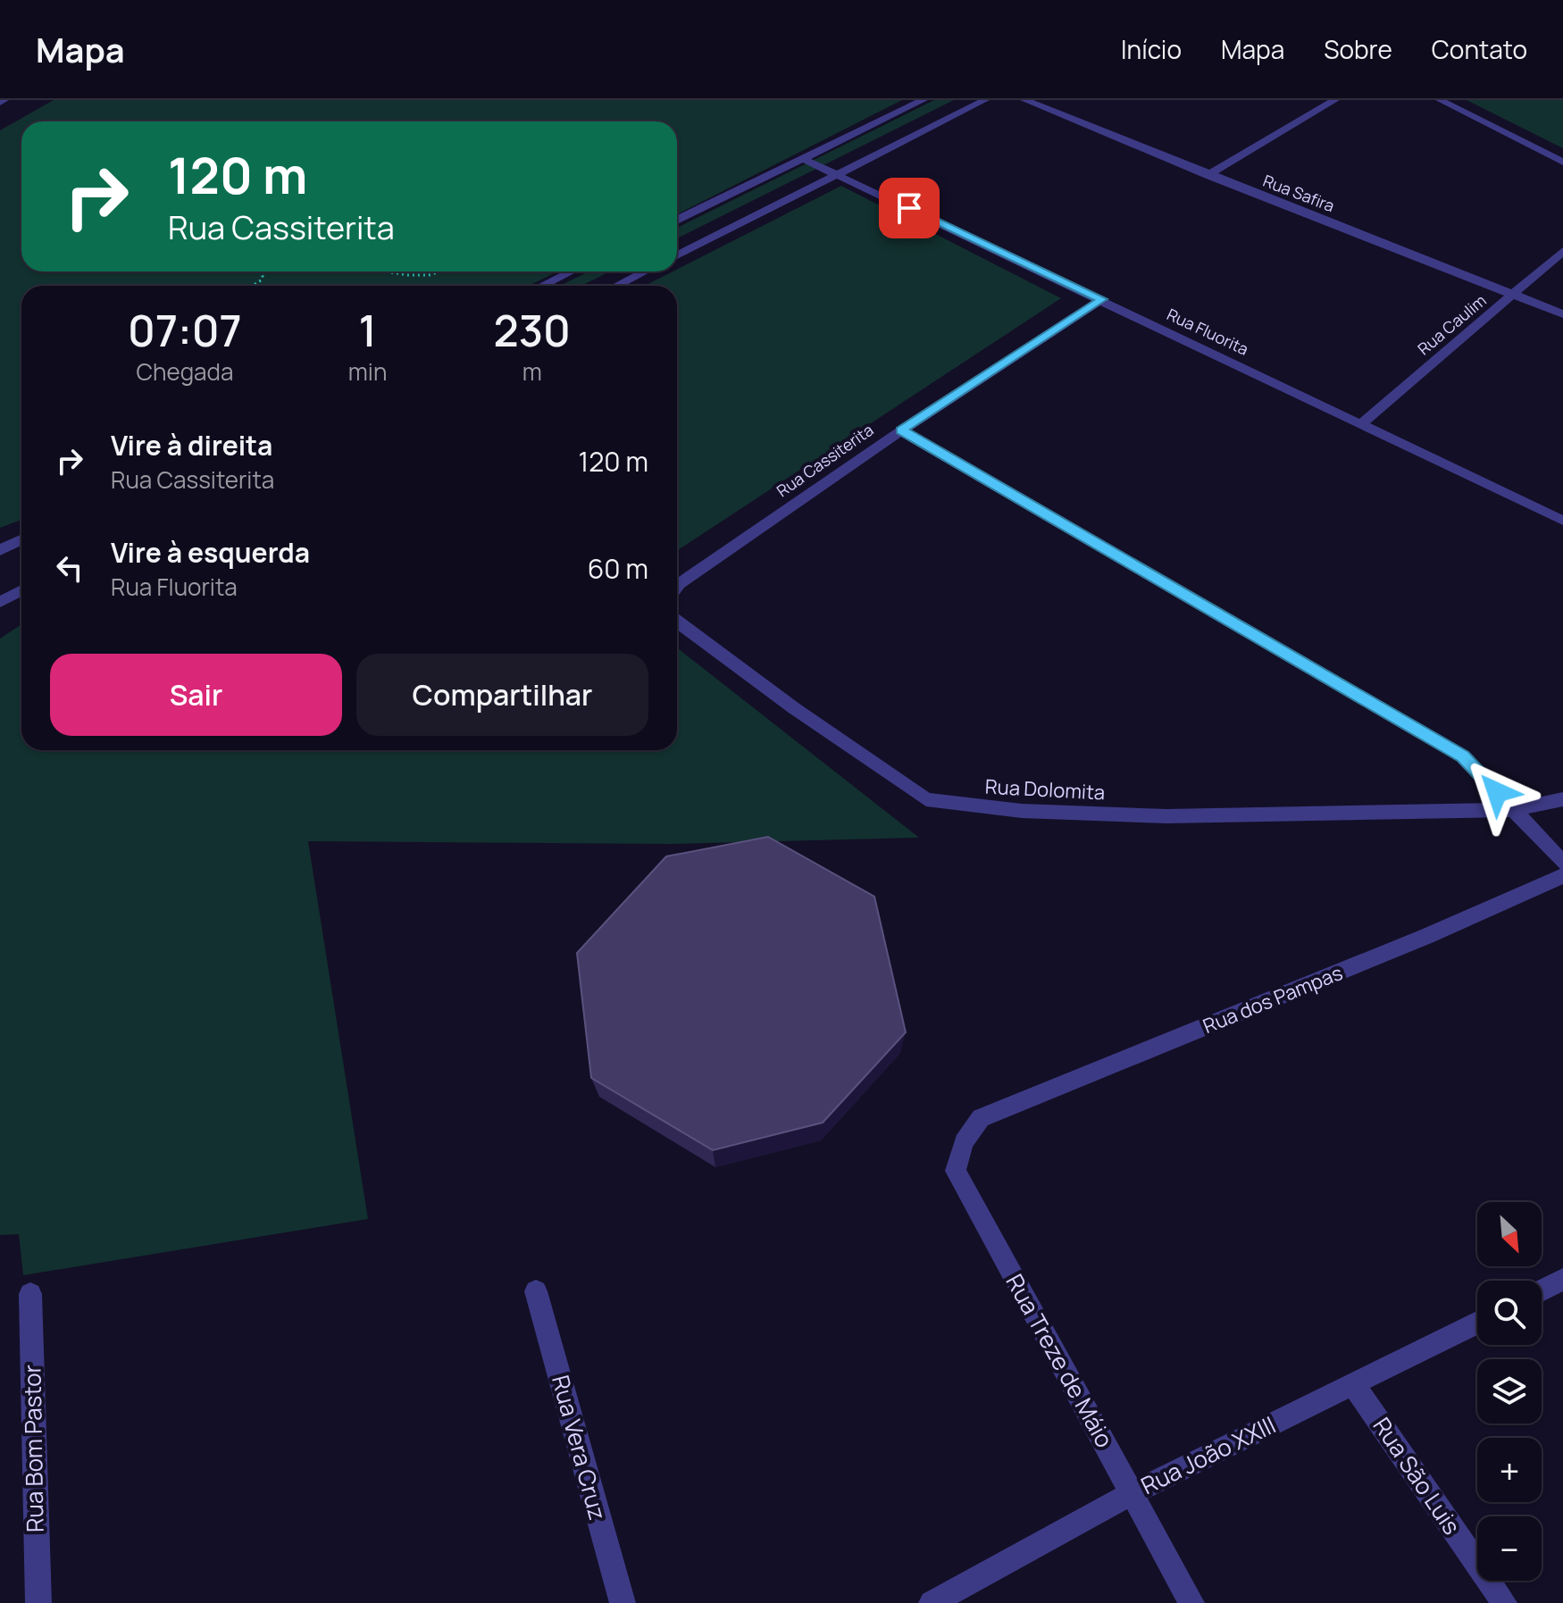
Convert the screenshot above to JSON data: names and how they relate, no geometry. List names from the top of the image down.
{
  "streets": {
    "street": [
      "Rua Safira",
      "Rua Caulim",
      "Rua Fluorita",
      "Rua Cassiterita",
      "Rua Dolomita",
      "Rua dos Pampas",
      "Rua Treze de Máio",
      "Rua Vera Cruz",
      "Rua Bom Pastor",
      "Rua João XXlll",
      "Rua São Luis"
    ]
  },
  "crossings": [
    ["Rua Safira", "Rua Caulim"],
    ["Rua Caulim", "Rua Fluorita"],
    ["Rua Fluorita", "Rua Cassiterita"],
    ["Rua Cassiterita", "Rua Dolomita"],
    ["Rua dos Pampas", "Rua Treze de Máio"],
    ["Rua Treze de Máio", "Rua João XXlll"],
    ["Rua João XXlll", "Rua São Luis"]
  ],
  "north": "bottom right",
  "page": {
    "header": "Mapa",
    "nav": [
      "Início",
      "Mapa",
      "Sobre",
      "Contato"
    ],
    "turn": ["120 m", "Rua Cassiterita"],
    "eta": [
      "07:07",
      "Chegada",
      "1",
      "min",
      "230",
      "m"
    ],
    "list": [
      {
        "name": "Vire à direita",
        "note": "Rua Cassiterita",
        "value": "120 m"
      },
      {
        "name": "Vire à esquerda",
        "note": "Rua Fluorita",
        "value": "60 m"
      }
    ],
    "buttons": ["Sair", "Compartilhar"],
    "map_buttons": ["+", "−"]
  }
}
